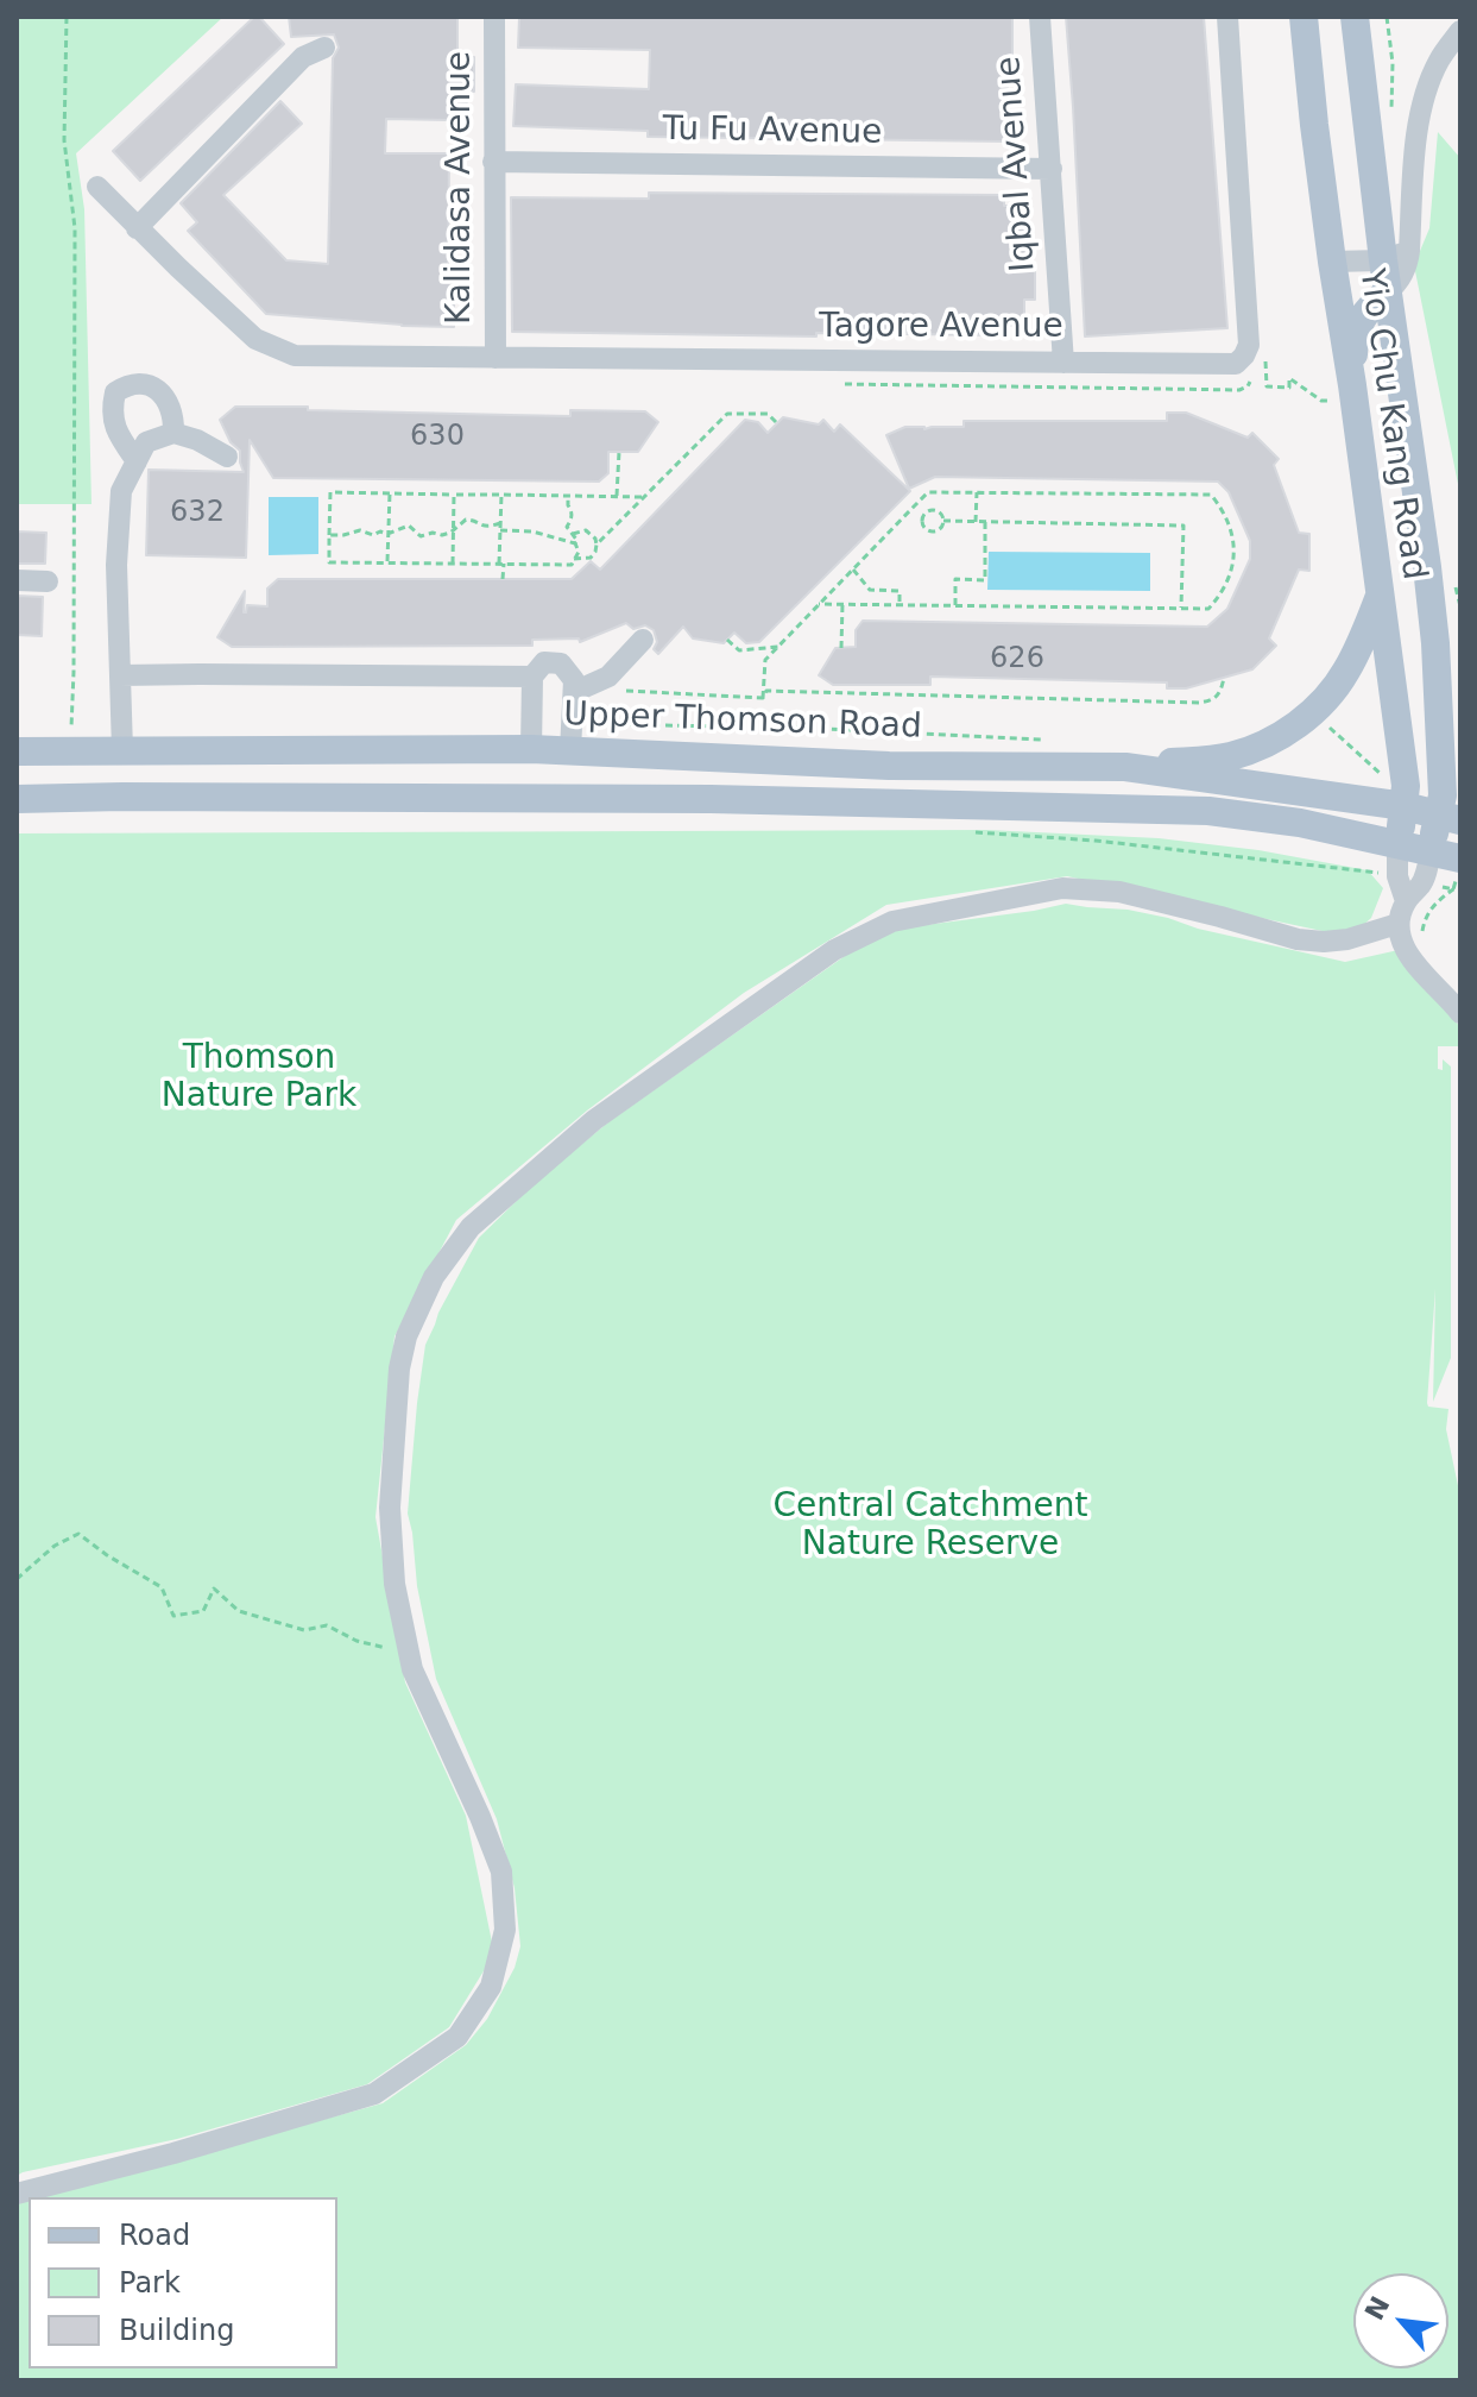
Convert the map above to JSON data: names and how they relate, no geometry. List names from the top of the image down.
{
  "streets": {
    "main road": ["Yio Chu Kang Road", "Upper Thomson Road"],
    "street": [
      "Tu Fu Avenue",
      "Iqbal Avenue",
      "Kalidasa Avenue",
      "Tagore Avenue"
    ]
  },
  "crossings": [
    ["Tu Fu Avenue", "Iqbal Avenue"],
    ["Tu Fu Avenue", "Kalidasa Avenue"],
    ["Iqbal Avenue", "Tagore Avenue"],
    ["Kalidasa Avenue", "Tagore Avenue"],
    ["Yio Chu Kang Road", "Upper Thomson Road"]
  ],
  "parks": ["Thomson Nature Park", "Central Catchment Nature Reserve"],
  "house_numbers": ["630", "632", "626"],
  "legend": ["Road", "Park", "Building"],
  "north": "top left"
}
